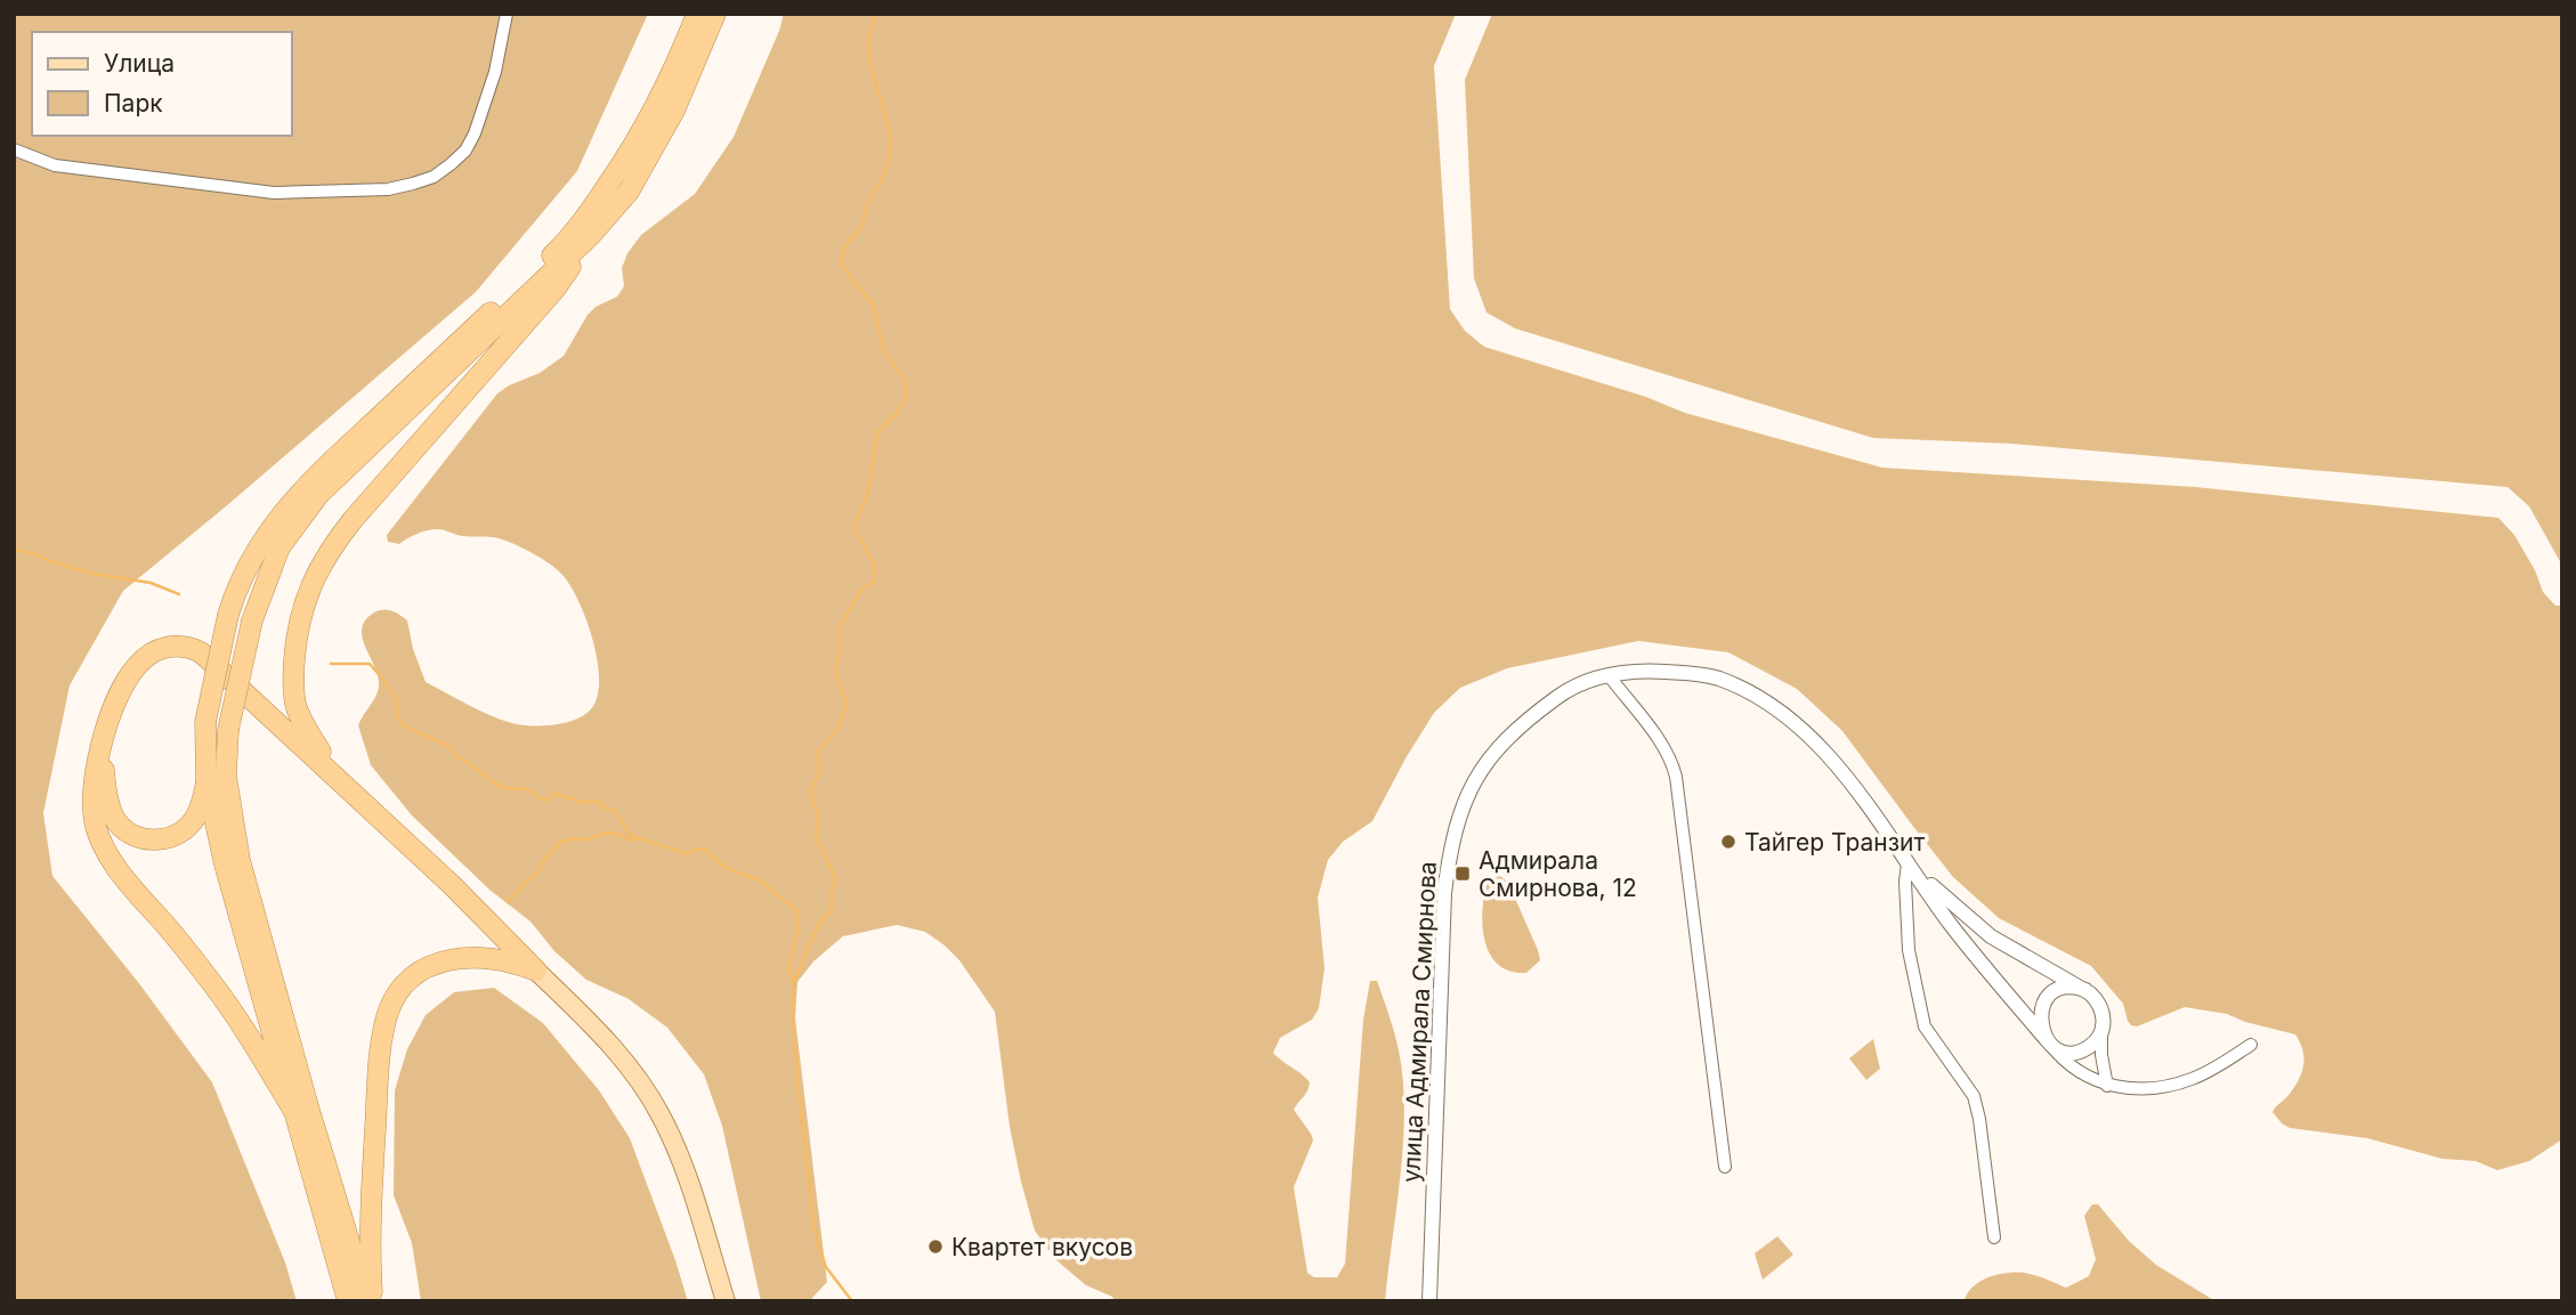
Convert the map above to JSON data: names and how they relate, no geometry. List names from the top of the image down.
{
  "streets": {
    "street": ["улица Адмирала Смирнова"]
  },
  "places": {
    "other": ["Тайгер Транзит", "Квартет вкусов"],
    "transit": ["Адмирала Смирнова, 12"]
  },
  "legend": ["Улица", "Парк"]
}
